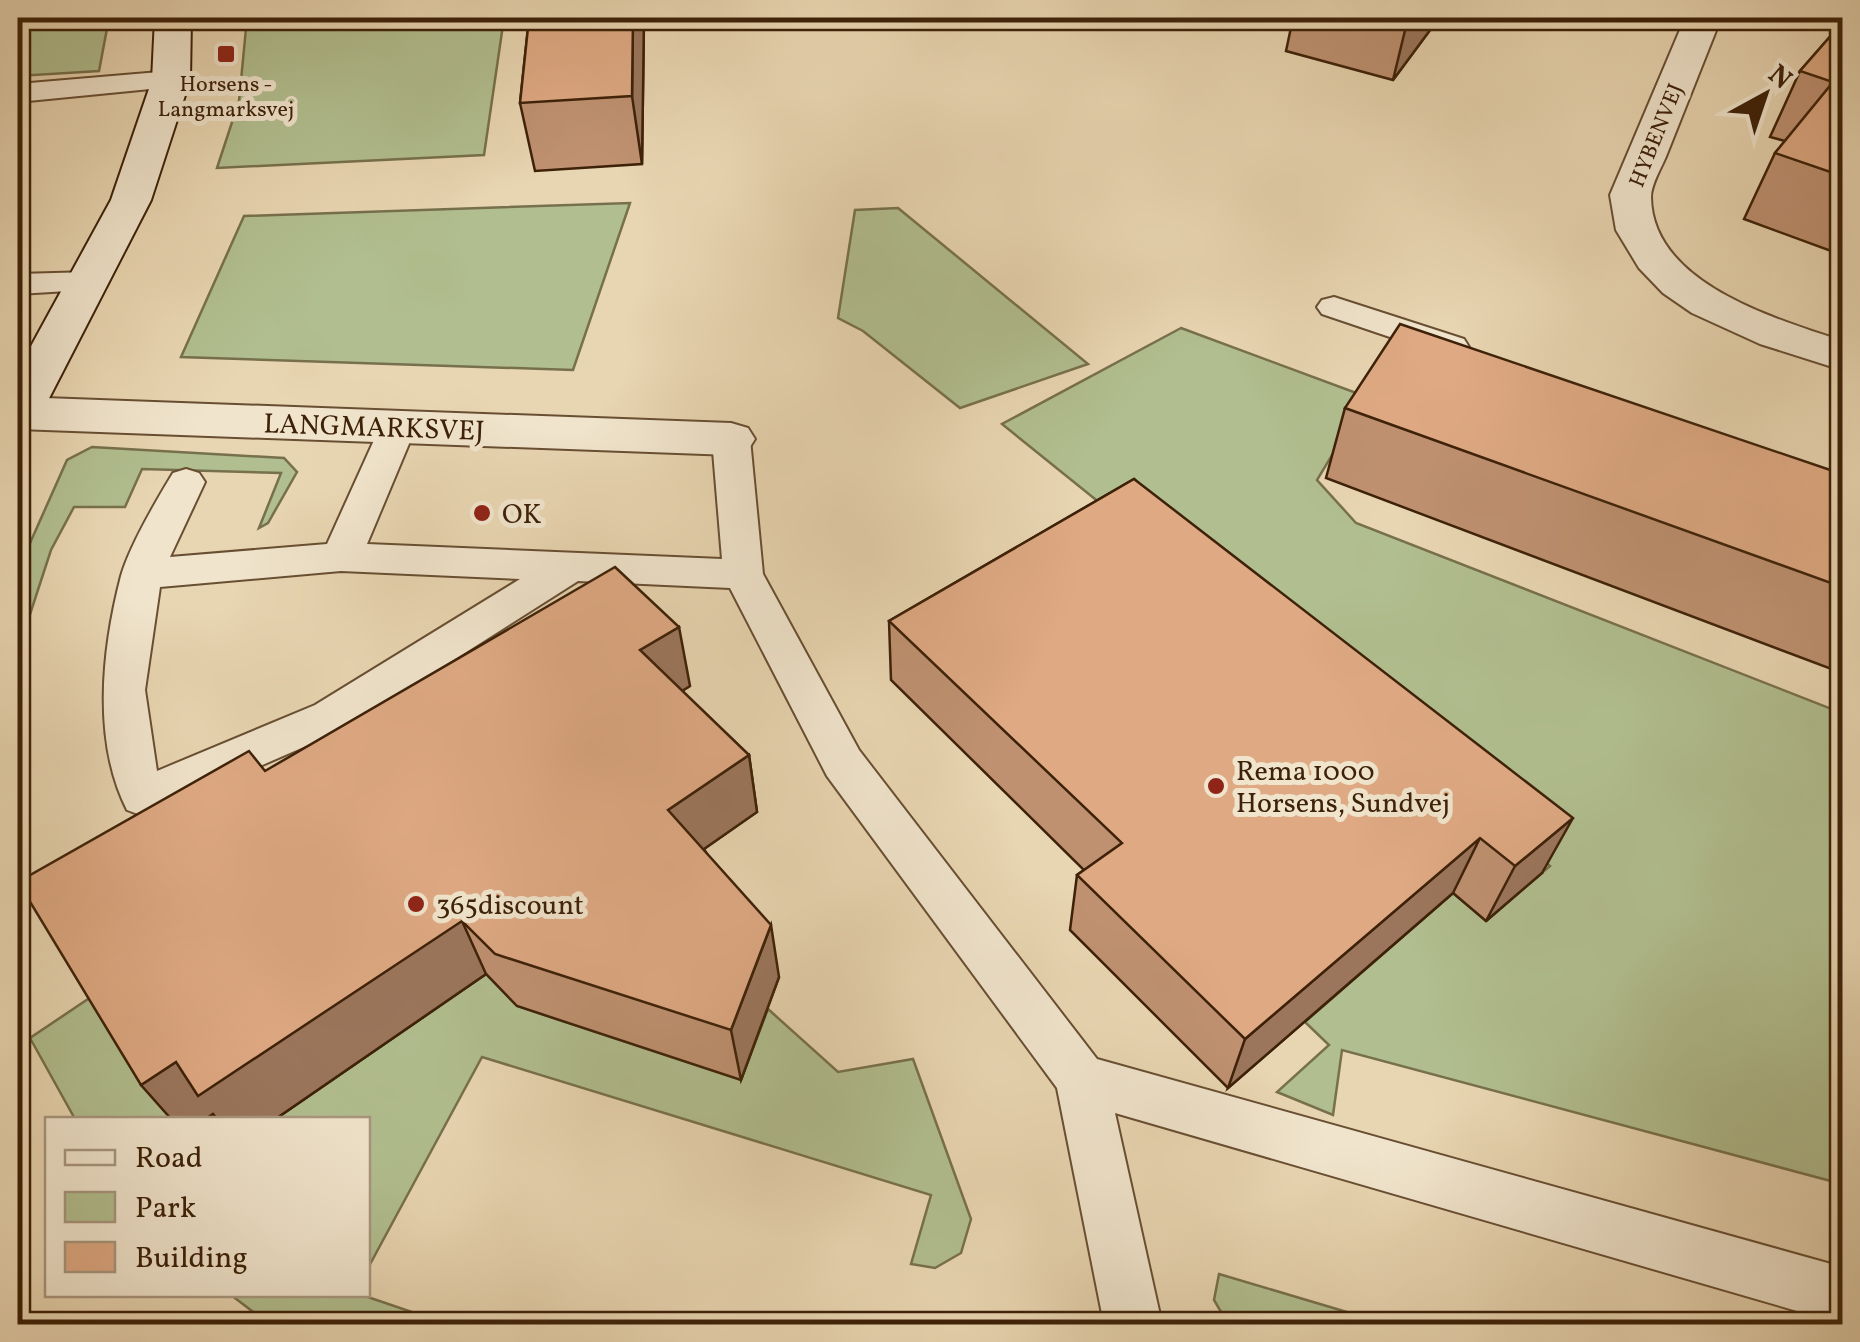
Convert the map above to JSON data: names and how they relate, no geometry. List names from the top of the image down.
{
  "streets": {
    "street": ["HYBENVEJ", "LANGMARKSVEJ"]
  },
  "places": {
    "transit": ["Horsens - Langmarksvej"],
    "other": ["OK", "Rema 1000 Horsens, Sundvej", "365discount"]
  },
  "legend": ["Road", "Park", "Building"],
  "north": "top right"
}
